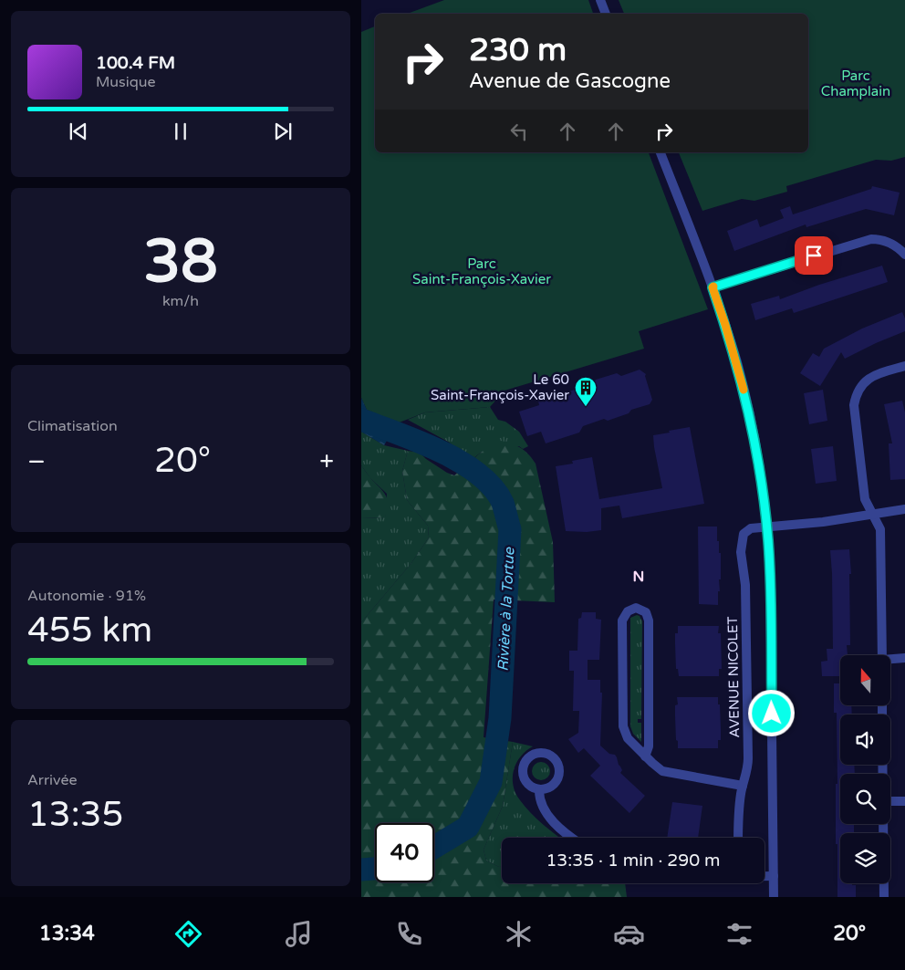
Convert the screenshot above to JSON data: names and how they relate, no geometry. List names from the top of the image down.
{
  "streets": {
    "street": ["AVENUE NICOLET"]
  },
  "districts": ["N"],
  "water": ["Rivière à la Tortue"],
  "parks": ["Parc Champlain", "Parc Saint-François-Xavier"],
  "places": {
    "building": ["Le 60 Saint-François-Xavier"]
  },
  "north": "top",
  "page": {
    "turn": ["230 m", "Avenue de Gascogne"],
    "song": ["100.4 FM", "Musique"],
    "tile": [
      ["38", "km/h"],
      "Climatisation",
      ["Autonomie · 91%", "455 km"],
      ["Arrivée", "13:35"]
    ],
    "heat": ["−", "20°", "+"],
    "limit": "40",
    "trip": "13:35 · 1 min · 290 m",
    "tabs": ["13:34", "20°"]
  }
}
